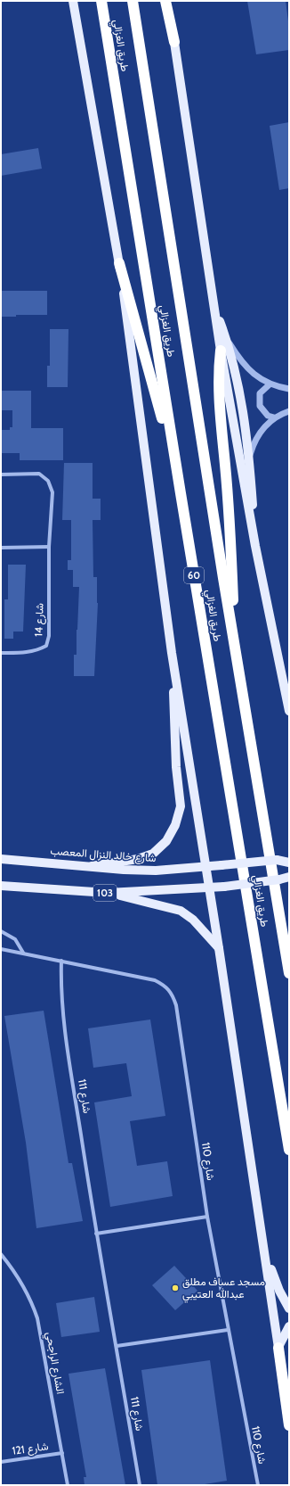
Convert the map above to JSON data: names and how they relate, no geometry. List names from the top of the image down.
{
  "streets": {
    "highway": ["طريق الغزالي", "60"],
    "main road": ["شارع خالد النزال المعصب", "103"],
    "street": [
      "شارع 14",
      "شارع 111",
      "شارع 110",
      "الشارع الراجحي",
      "شارع 121"
    ]
  },
  "crossings": [
    ["شارع 111", "شارع 110"],
    ["الشارع الراجحي", "شارع 121"]
  ],
  "places": ["مسجد عساف مطلق عبدالله العتيبي"]
}
